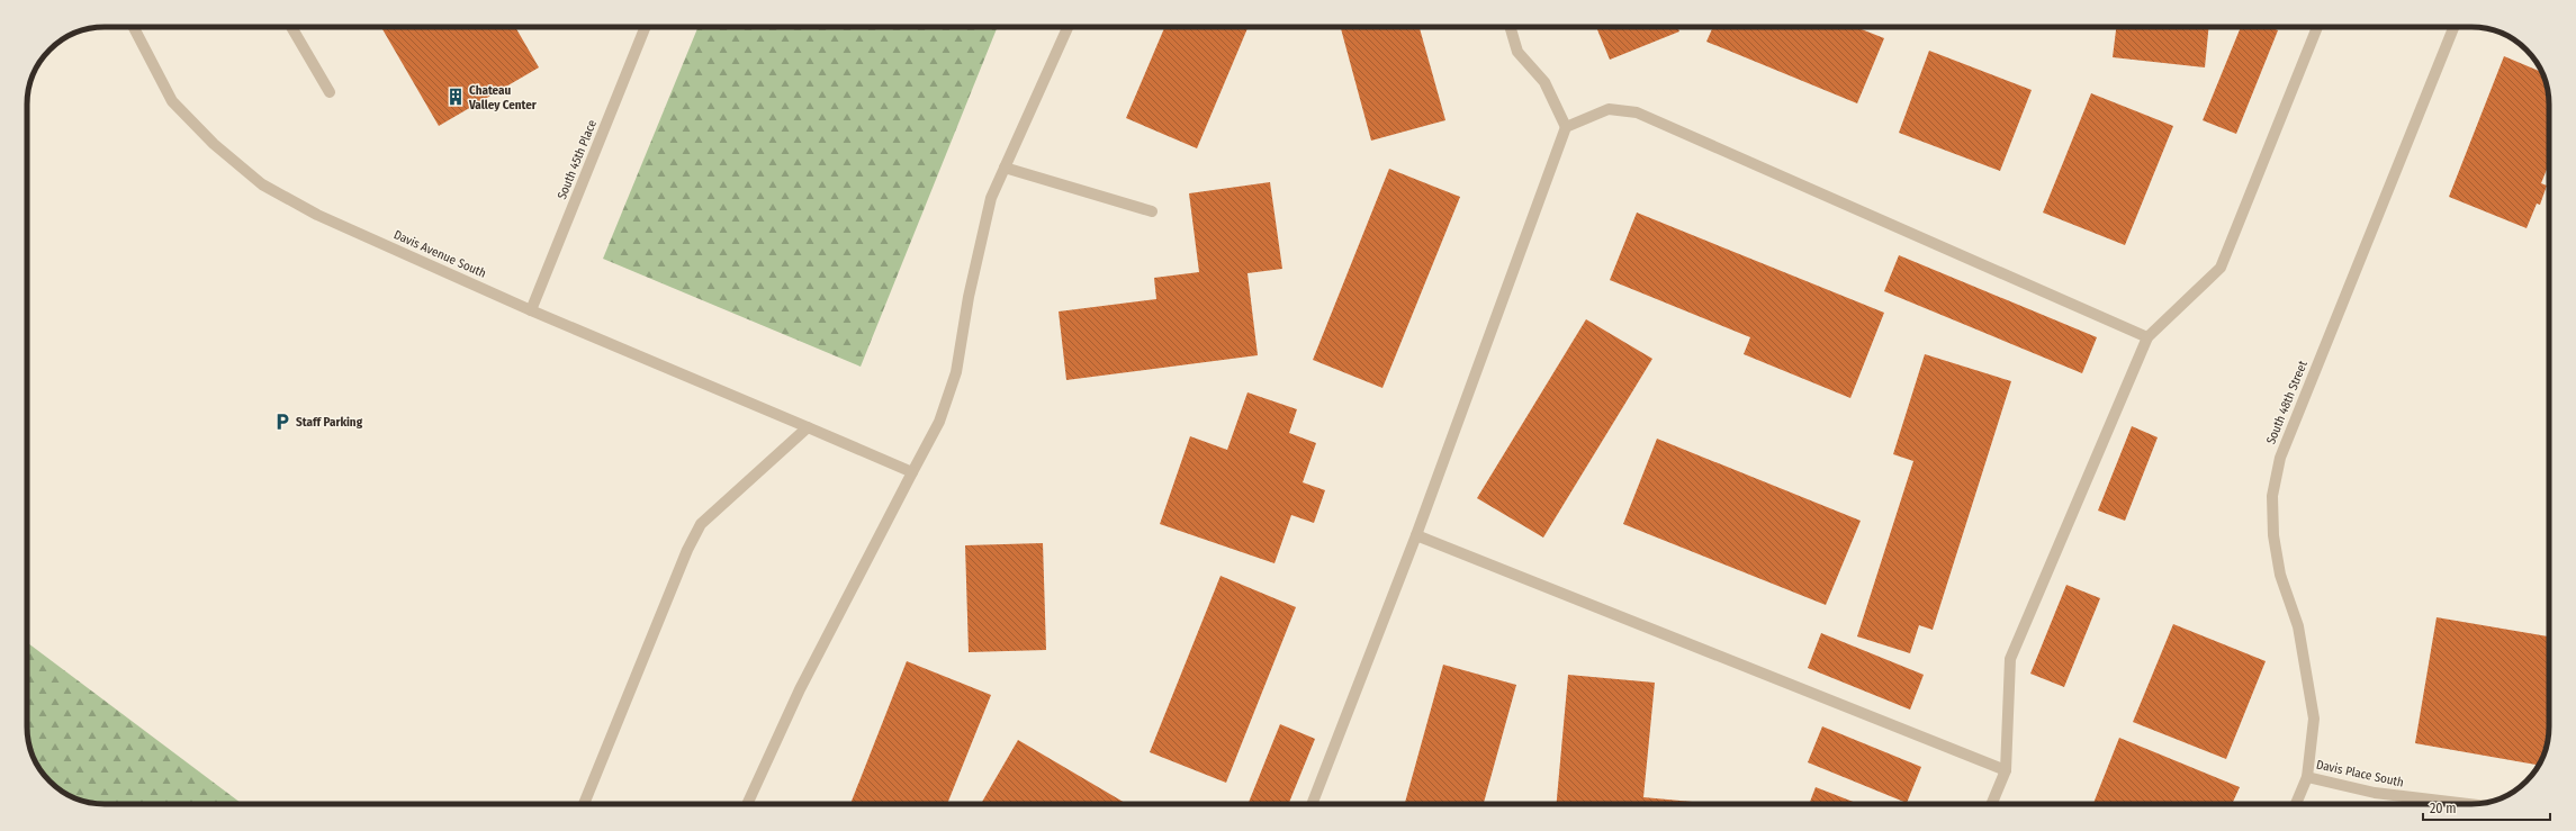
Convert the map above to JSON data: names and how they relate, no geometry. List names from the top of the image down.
{
  "streets": {
    "street": [
      "South 45th Place",
      "Davis Avenue South",
      "South 48th Street",
      "Davis Place South"
    ]
  },
  "crossings": [
    ["South 45th Place", "Davis Avenue South"],
    ["South 48th Street", "Davis Place South"]
  ],
  "places": {
    "building": ["Chateau Valley Center"],
    "parking": ["Staff Parking"]
  },
  "scale_bar": "20 m"
}
